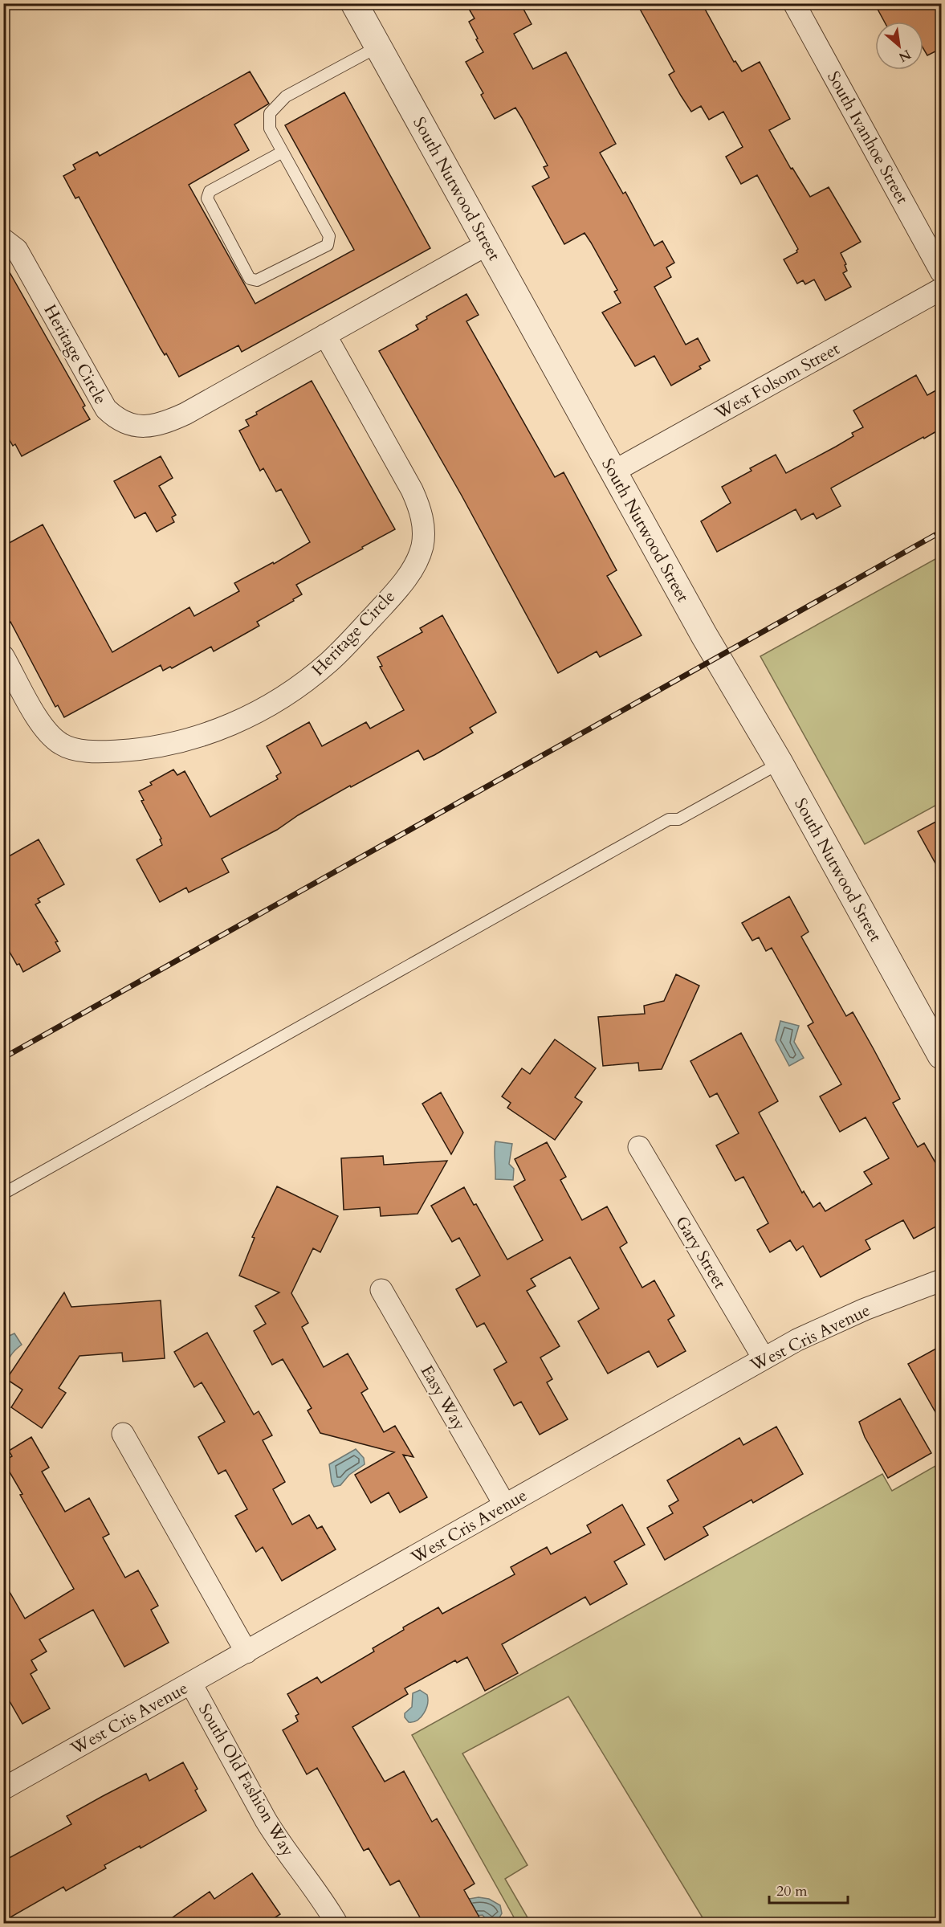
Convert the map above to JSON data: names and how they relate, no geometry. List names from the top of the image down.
{
  "streets": {
    "street": [
      "South Ivanhoe Street",
      "South Nutwood Street",
      "Heritage Circle",
      "West Folsom Street",
      "Gary Street",
      "West Cris Avenue",
      "Easy Way",
      "South Old Fashion Way"
    ]
  },
  "crossings": [
    ["South Nutwood Street", "Heritage Circle"],
    ["South Nutwood Street", "West Folsom Street"],
    ["Gary Street", "West Cris Avenue"],
    ["West Cris Avenue", "Easy Way"],
    ["West Cris Avenue", "South Old Fashion Way"]
  ],
  "scale_bar": "20 m",
  "north": "bottom right"
}
